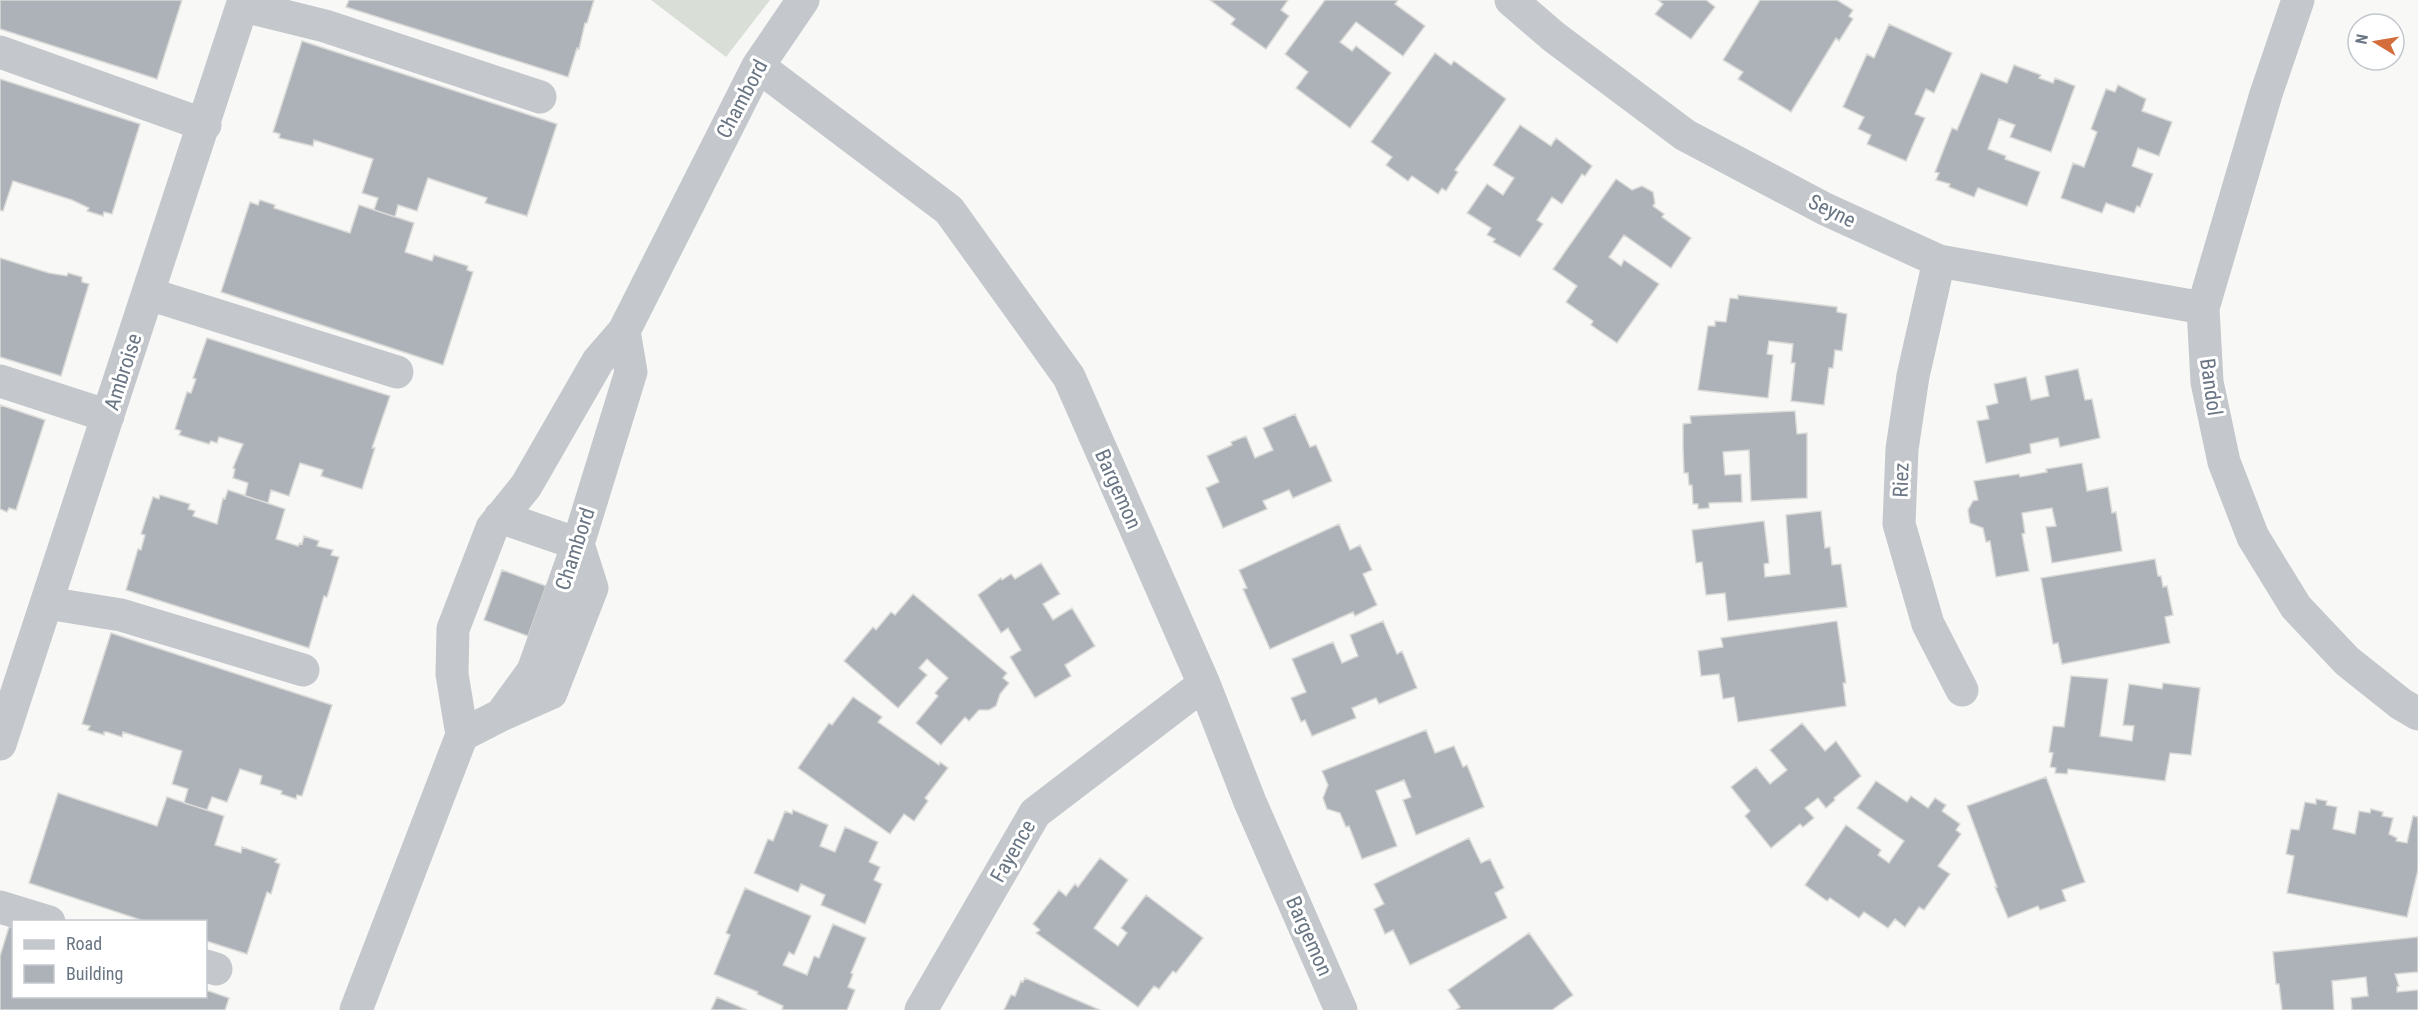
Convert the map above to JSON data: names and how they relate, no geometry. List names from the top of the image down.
{
  "streets": {
    "street": [
      "Chambord",
      "Seyne",
      "Ambroise",
      "Bandol",
      "Riez",
      "Bargemon",
      "Fayence"
    ]
  },
  "crossings": [
    ["Chambord", "Bargemon"],
    ["Seyne", "Bandol"],
    ["Seyne", "Riez"],
    ["Bargemon", "Fayence"]
  ],
  "legend": ["Road", "Building"],
  "north": "left"
}
